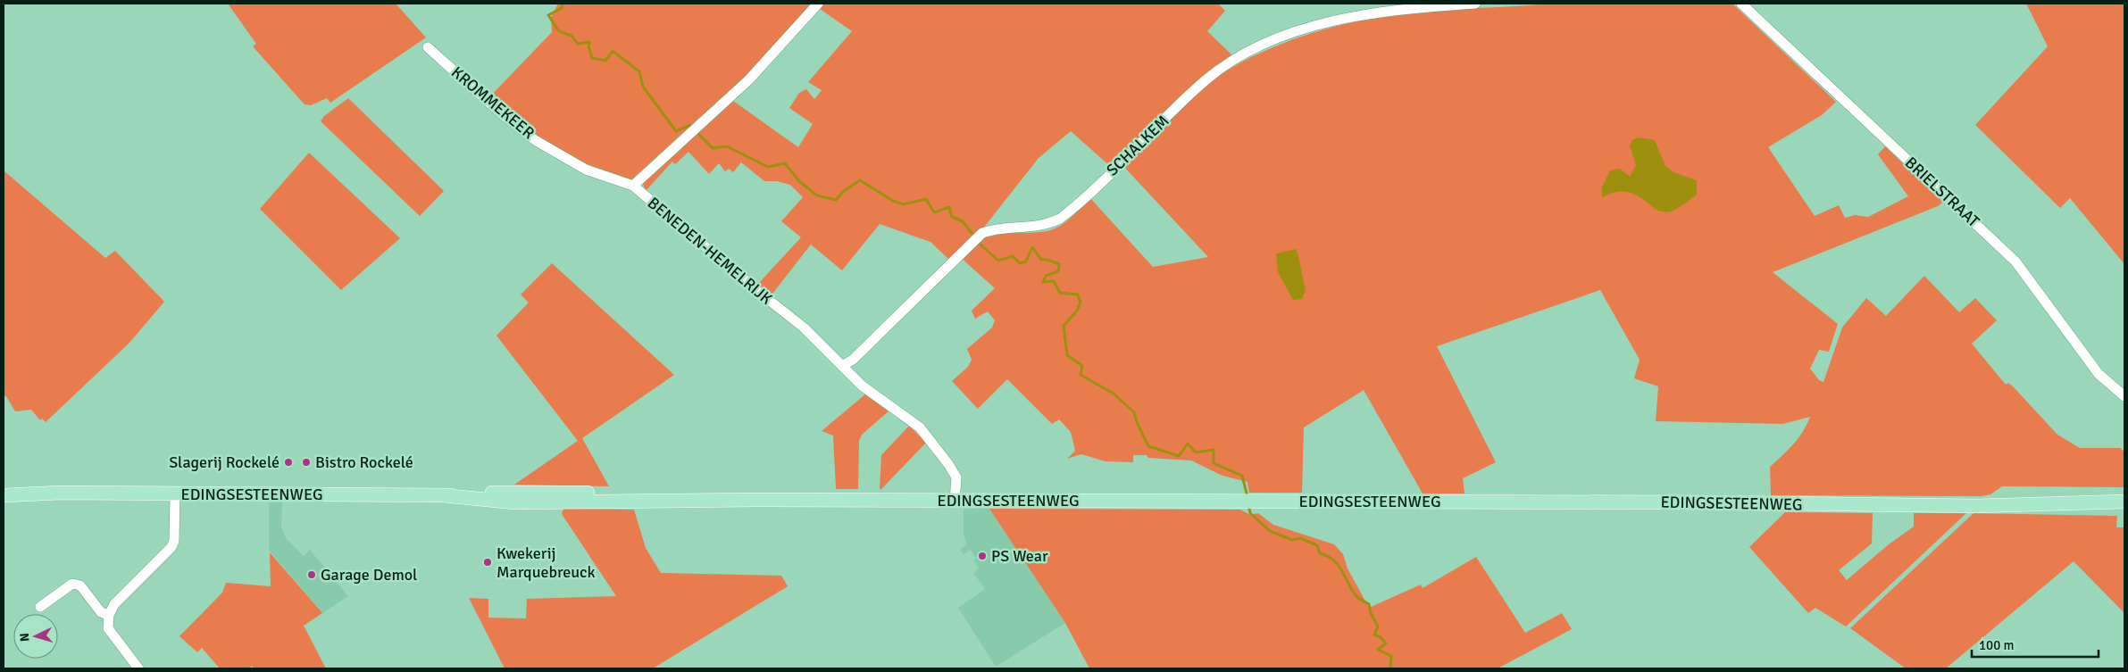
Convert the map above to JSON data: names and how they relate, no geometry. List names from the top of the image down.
{
  "streets": {
    "main road": ["EDINGSESTEENWEG"],
    "street": [
      "KROMMEKEER",
      "SCHALKEM",
      "BRIELSTRAAT",
      "BENEDEN-HEMELRIJK"
    ]
  },
  "crossings": [
    ["KROMMEKEER", "BENEDEN-HEMELRIJK"],
    ["SCHALKEM", "BENEDEN-HEMELRIJK"],
    ["BENEDEN-HEMELRIJK", "EDINGSESTEENWEG"]
  ],
  "places": [
    "Slagerij Rockelé",
    "Bistro Rockelé",
    "PS Wear",
    "Kwekerij Marquebreuck",
    "Garage Demol"
  ],
  "scale_bar": "100 m",
  "north": "left"
}
